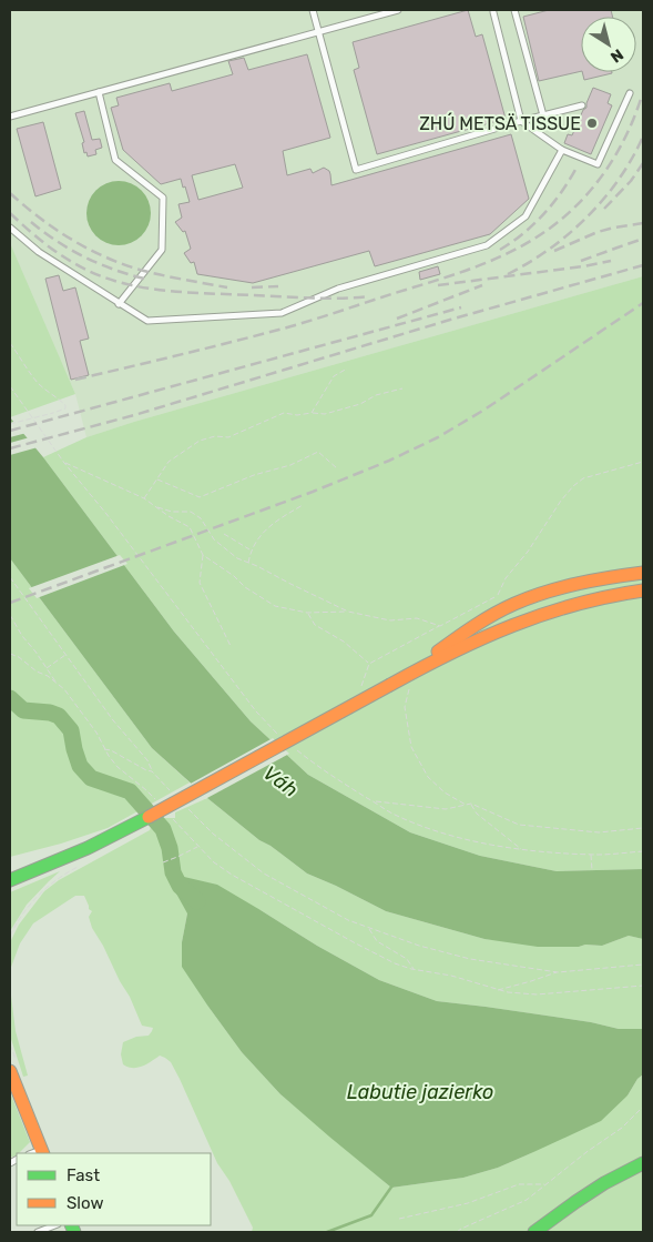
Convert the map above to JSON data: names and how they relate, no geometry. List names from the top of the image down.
{
  "water": ["Váh", "Labutie jazierko"],
  "places": ["ZHÚ METSÄ TISSUE"],
  "legend": ["Fast", "Slow"],
  "north": "bottom right"
}
